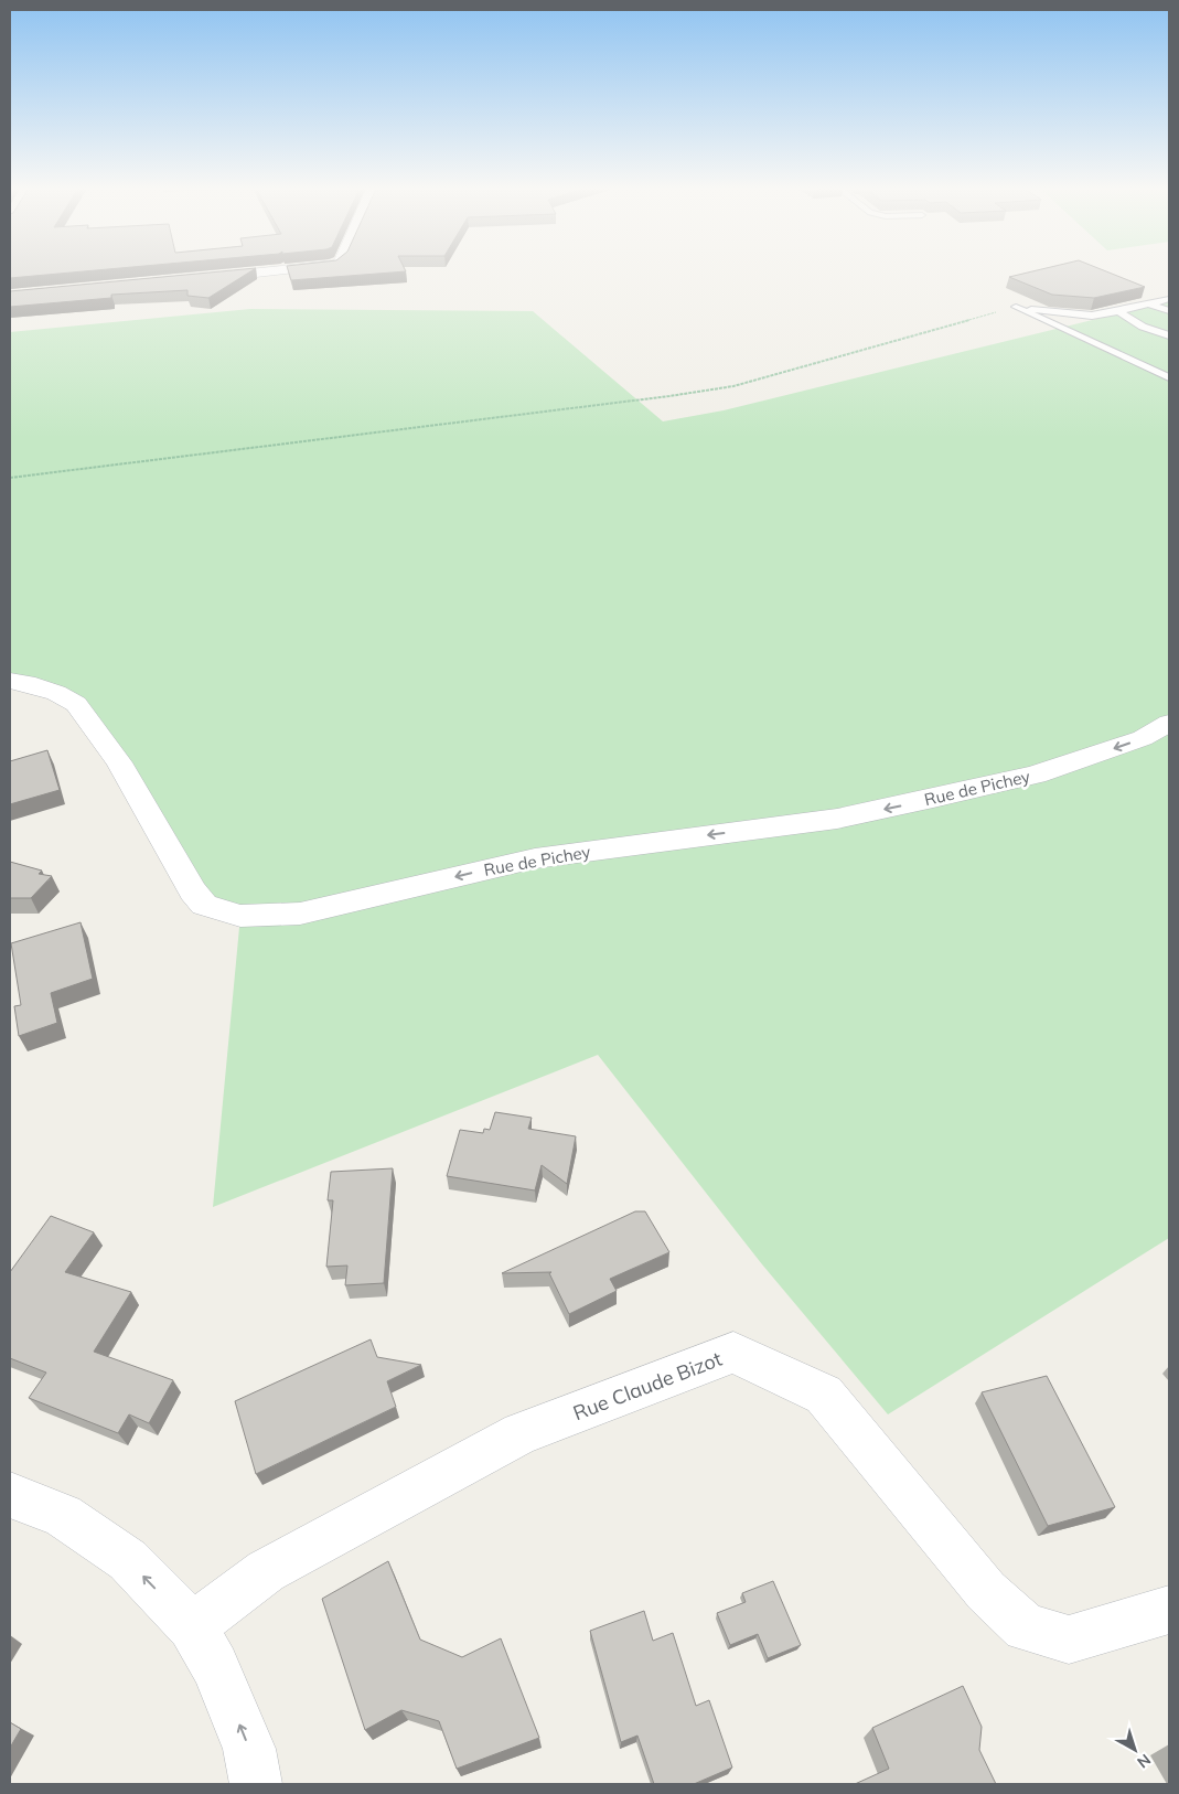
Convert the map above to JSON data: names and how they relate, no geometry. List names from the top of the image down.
{
  "streets": {
    "street": ["Rue de Pichey", "Rue Claude Bizot"]
  },
  "one_way": ["Rue de Pichey"],
  "north": "bottom right"
}
